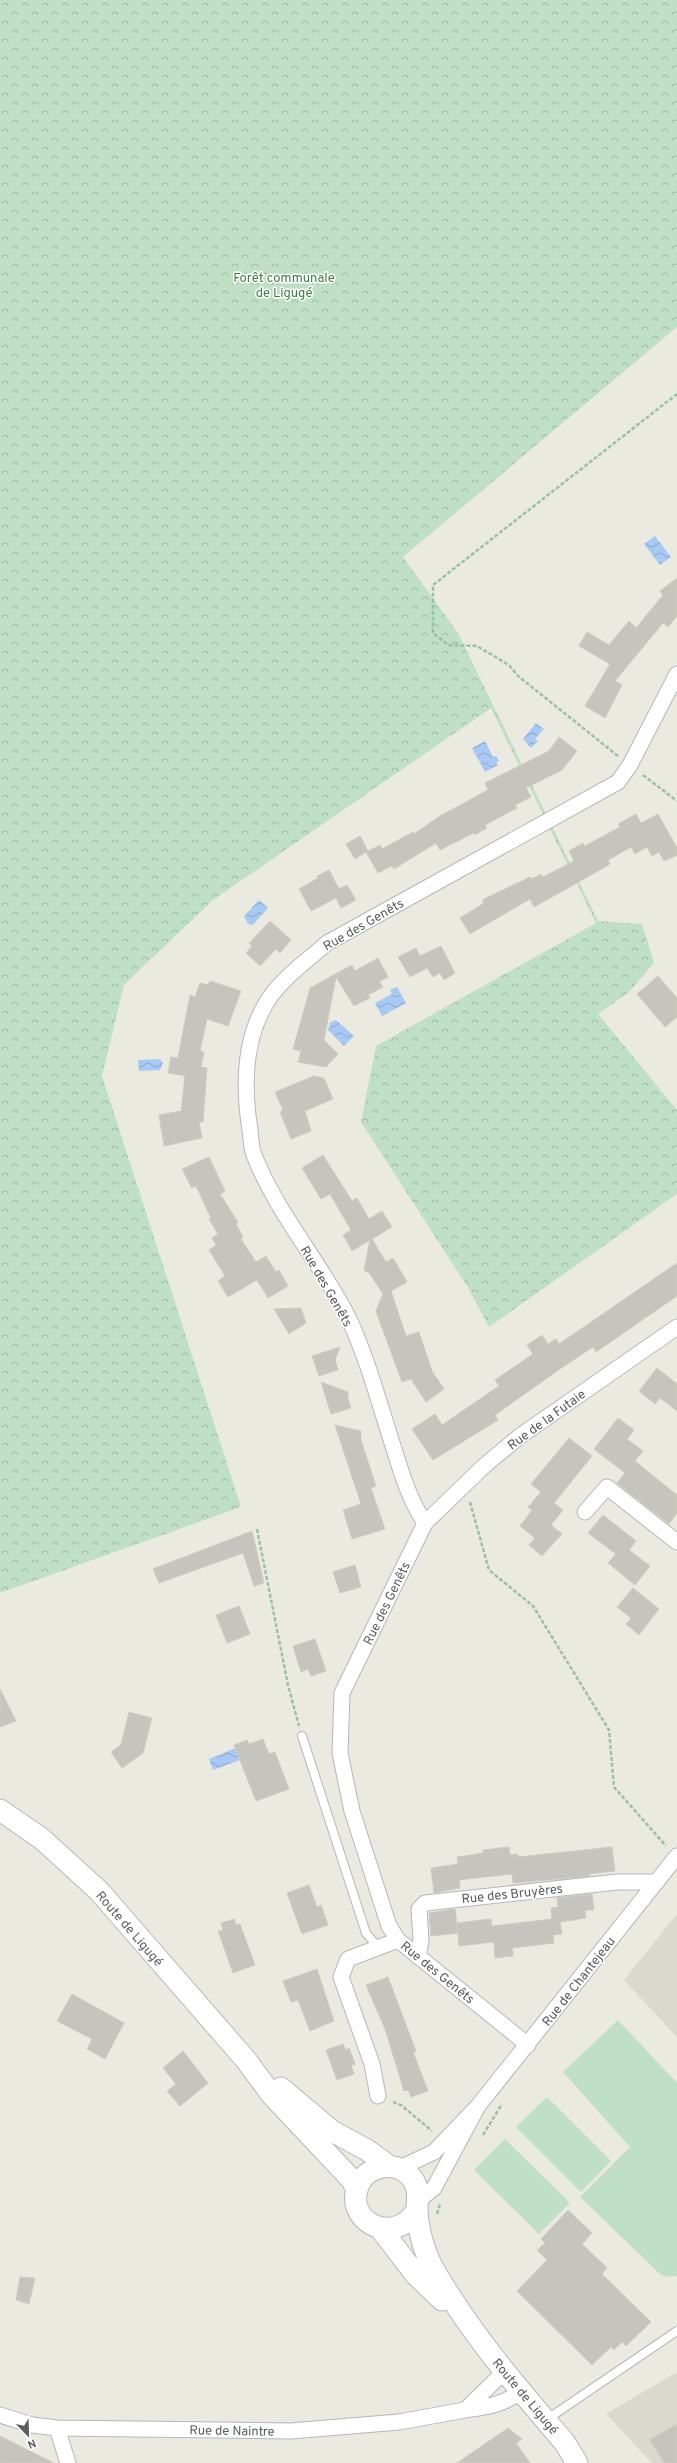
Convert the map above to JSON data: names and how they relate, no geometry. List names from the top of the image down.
{
  "streets": {
    "street": [
      "Rue des Genêts",
      "Rue de la Futaie",
      "Rue des Bruyères",
      "Route de Ligugé",
      "Rue de Chantejeau",
      "Rue de Naintre"
    ]
  },
  "crossings": [
    ["Rue des Genêts", "Rue de la Futaie"],
    ["Rue des Genêts", "Rue des Bruyères"],
    ["Rue des Genêts", "Rue de Chantejeau"],
    ["Rue des Bruyères", "Rue de Chantejeau"],
    ["Route de Ligugé", "Rue de Chantejeau"],
    ["Route de Ligugé", "Rue de Naintre"]
  ],
  "parks": ["Forêt communale de Ligugé"],
  "north": "bottom right"
}
